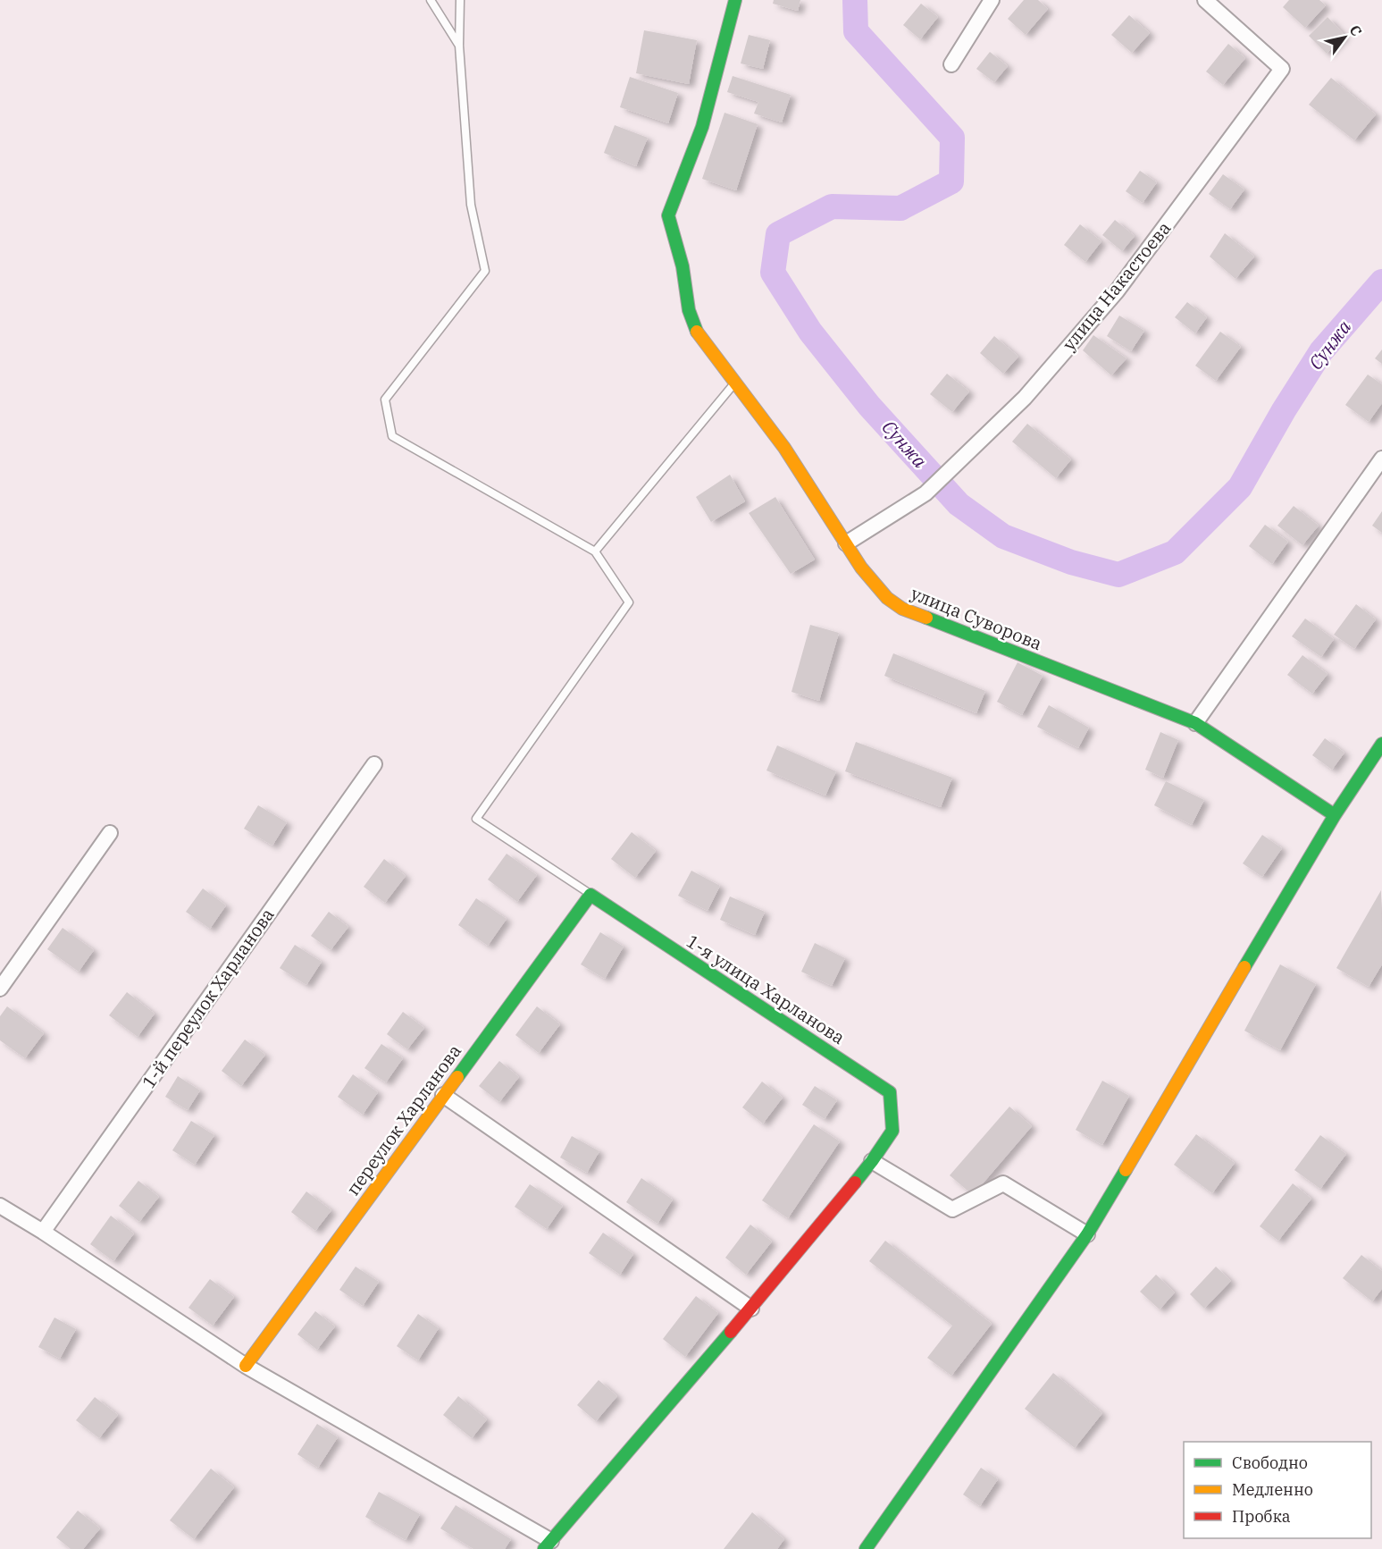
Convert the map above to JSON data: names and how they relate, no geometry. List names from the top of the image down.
{
  "streets": {
    "street": [
      "улица Накастоева",
      "улица Суворова",
      "1-я улица Харланова",
      "1-й переулок Харланова",
      "переулок Харланова"
    ]
  },
  "crossings": [
    ["улица Накастоева", "улица Суворова"],
    ["1-я улица Харланова", "переулок Харланова"]
  ],
  "water": ["Сунжа"],
  "legend": ["Свободно", "Медленно", "Пробка"],
  "north": "top right"
}
